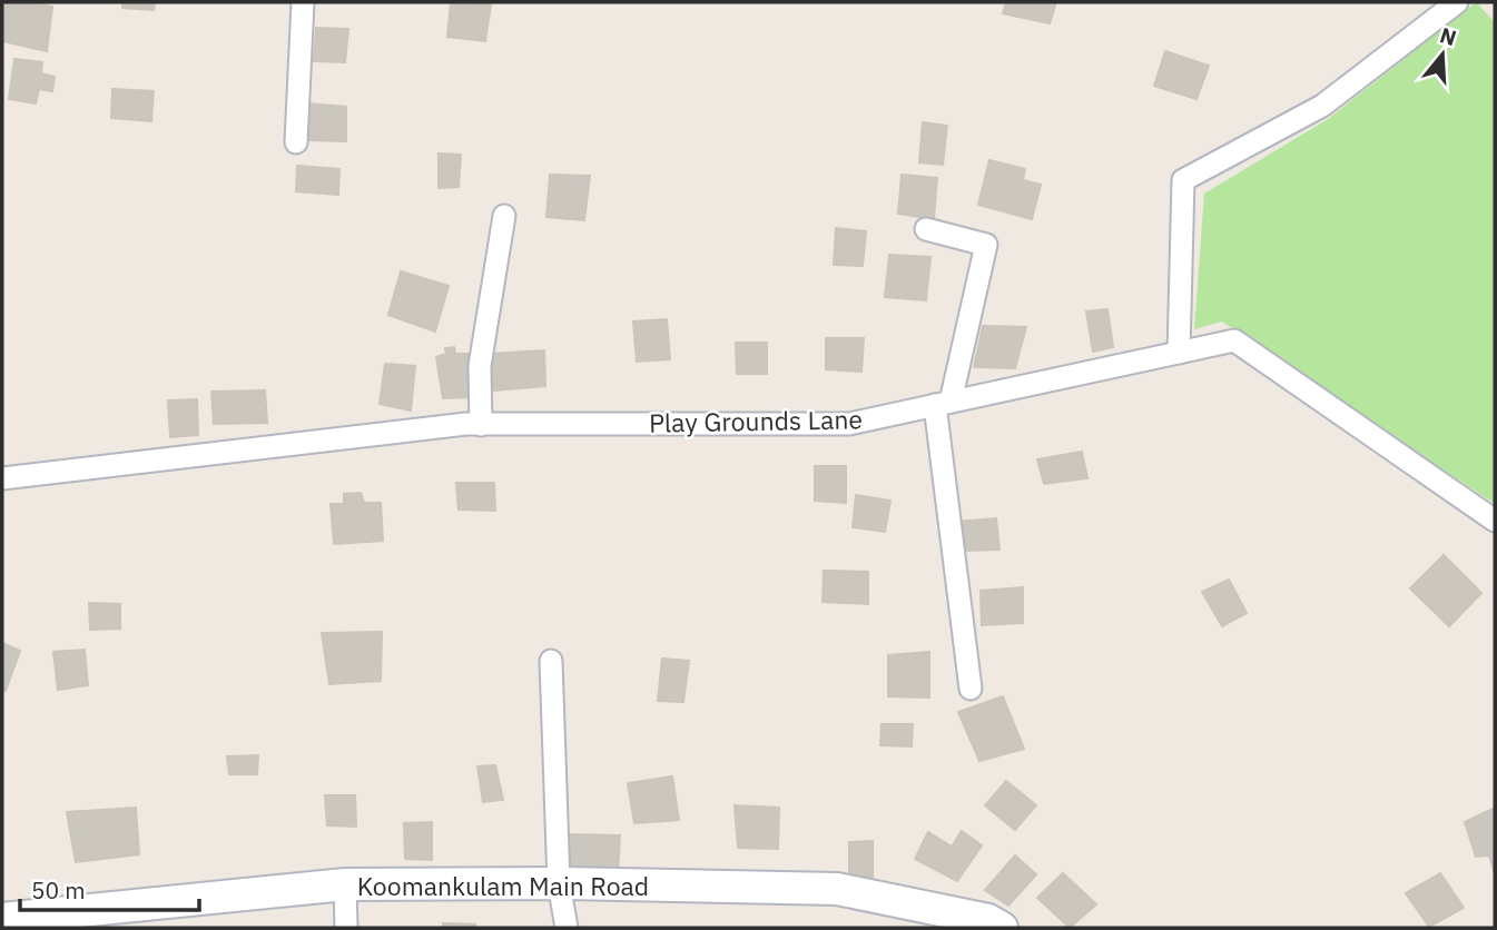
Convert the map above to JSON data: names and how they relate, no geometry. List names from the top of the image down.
{
  "streets": {
    "street": ["Play Grounds Lane", "Koomankulam Main Road"]
  },
  "scale_bar": "50 m",
  "north": "top"
}
